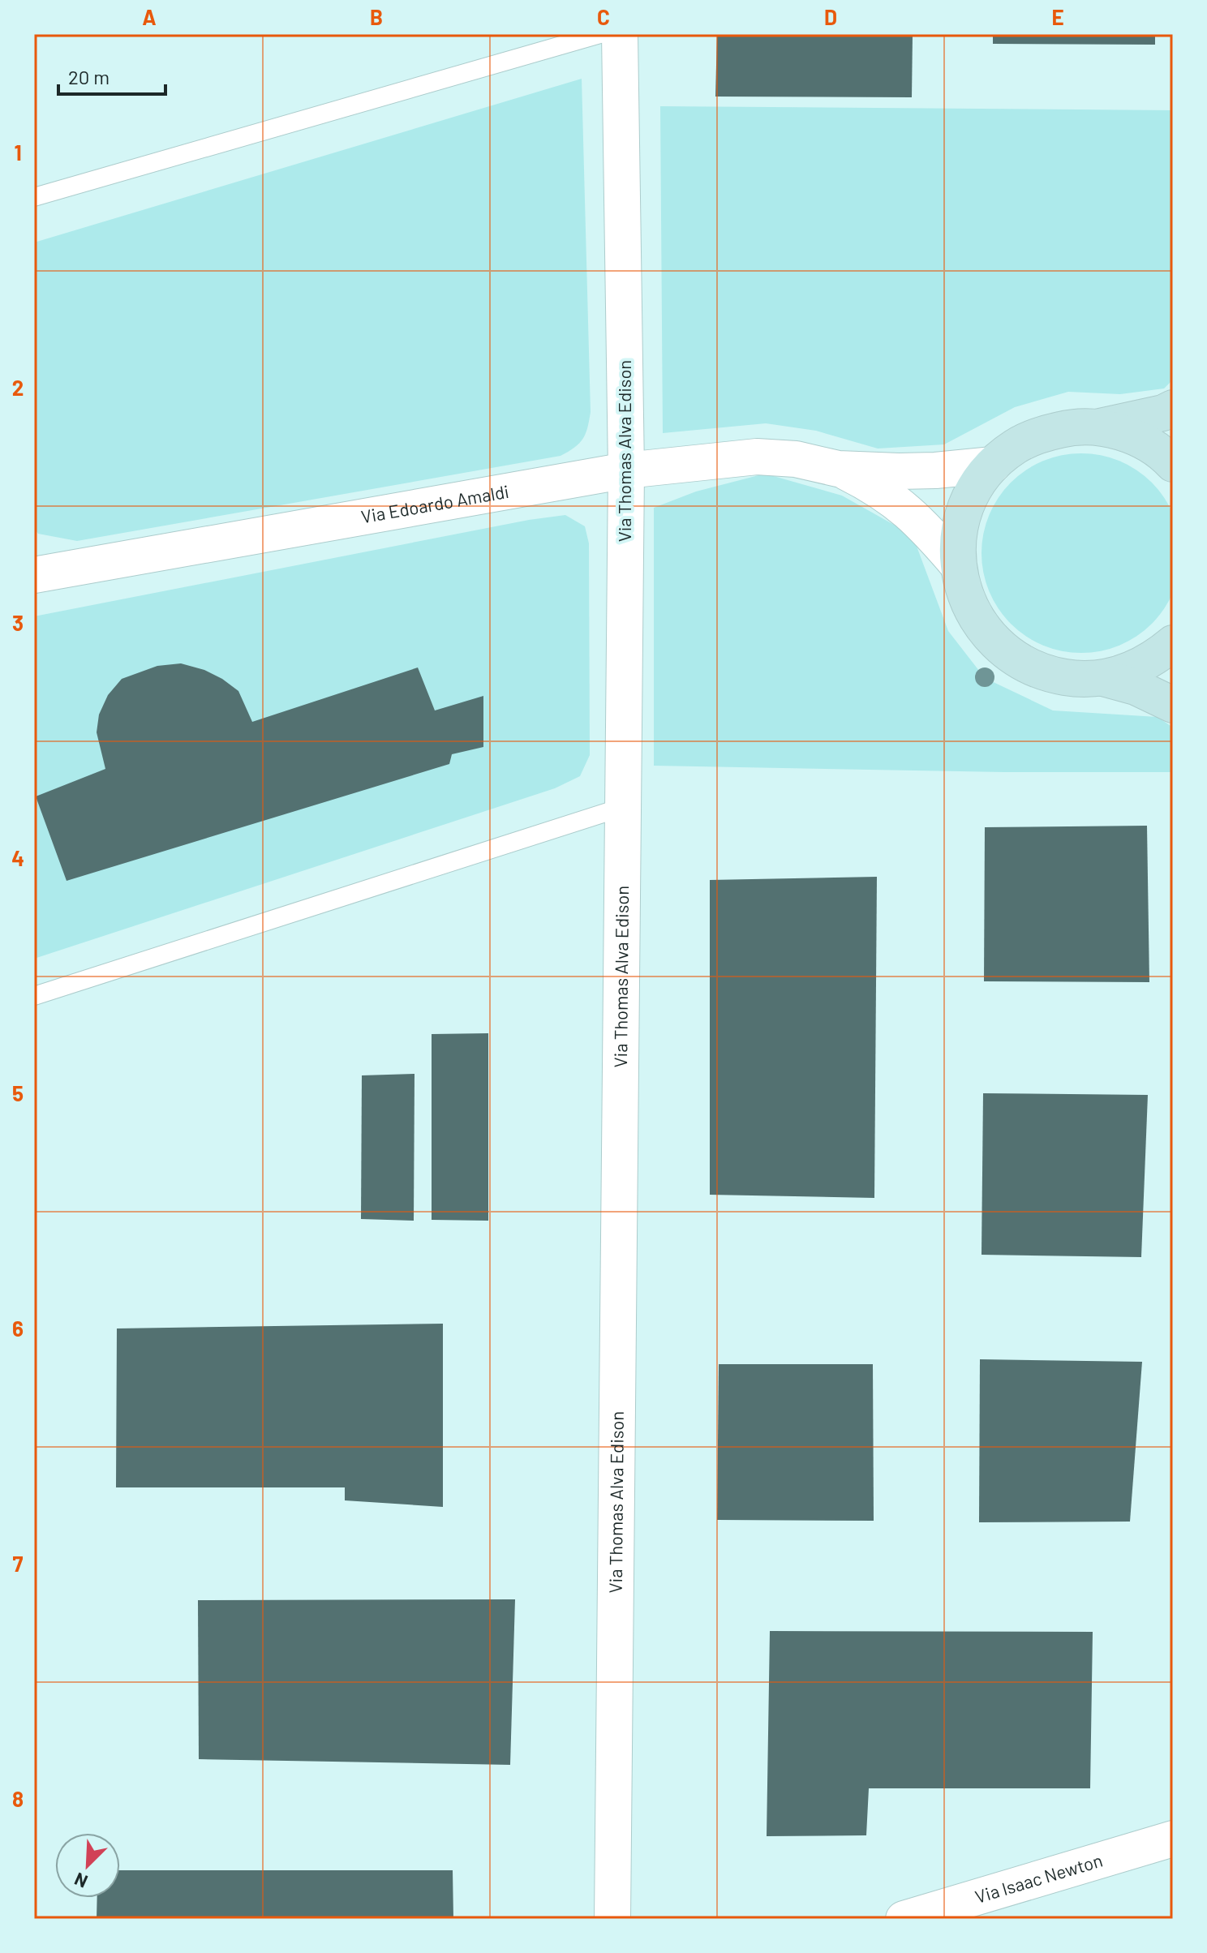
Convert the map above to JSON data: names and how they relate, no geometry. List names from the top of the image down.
{
  "streets": {
    "street": ["Via Thomas Alva Edison", "Via Edoardo Amaldi", "Via Isaac Newton"]
  },
  "crossings": [
    ["Via Thomas Alva Edison", "Via Edoardo Amaldi"]
  ],
  "scale_bar": "20 m",
  "north": "bottom left",
  "grid": {
    "columns": [
      "A",
      "B",
      "C",
      "D",
      "E"
    ],
    "rows": [
      "1",
      "2",
      "3",
      "4",
      "5",
      "6",
      "7",
      "8"
    ]
  }
}
